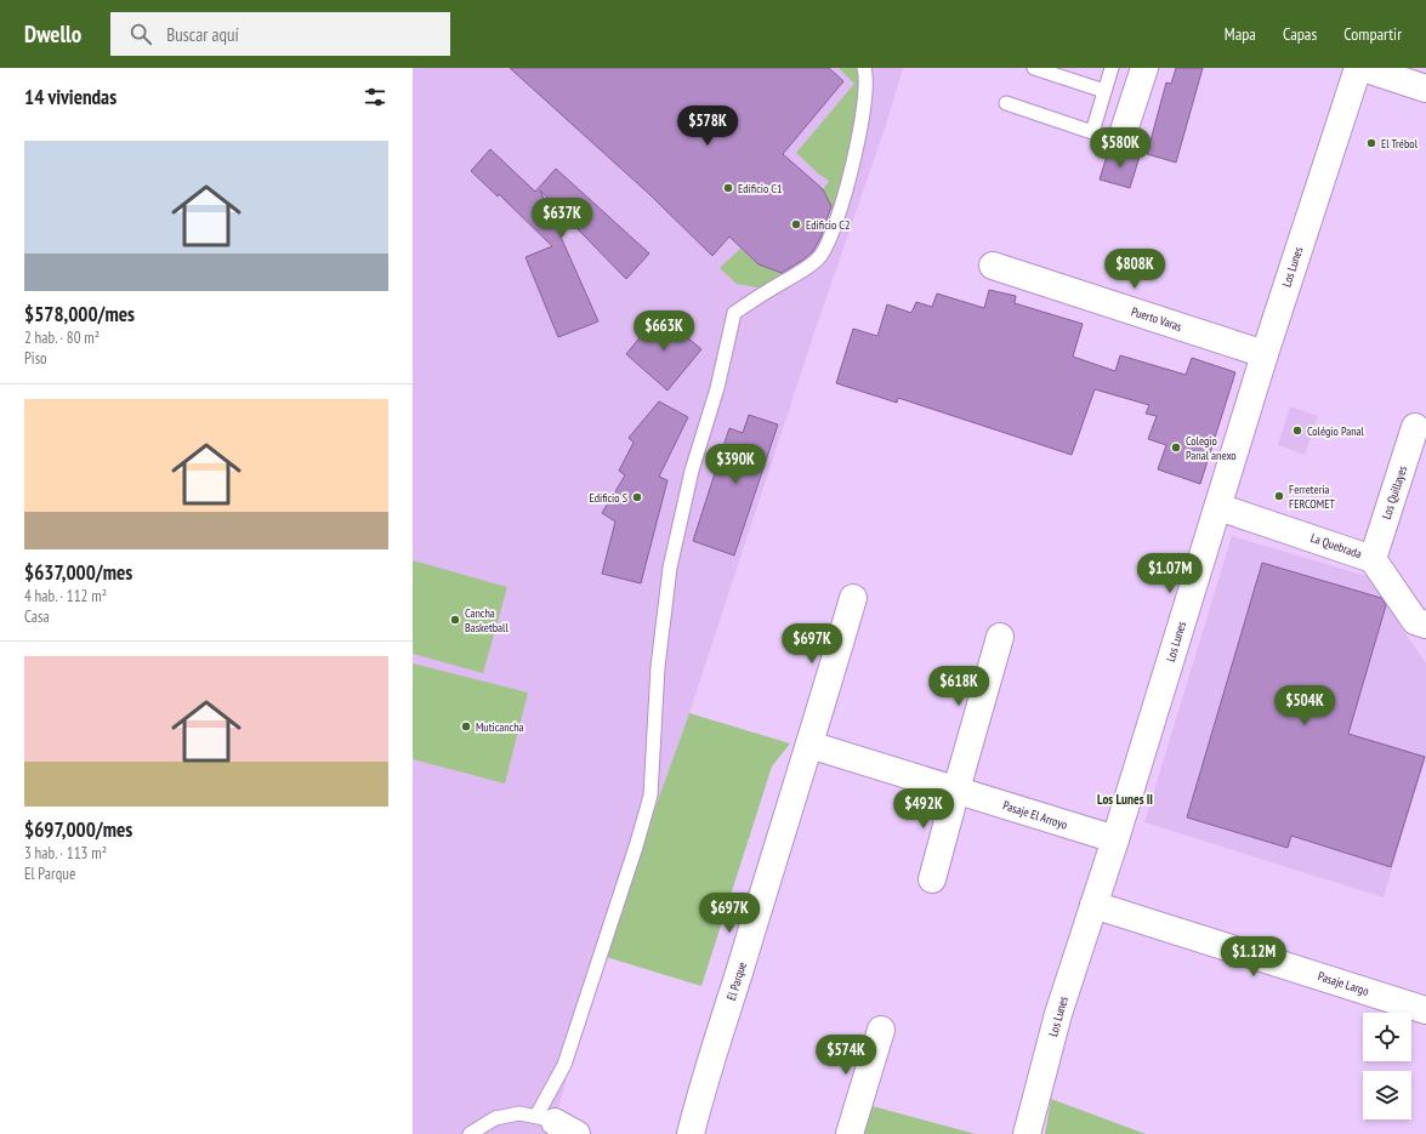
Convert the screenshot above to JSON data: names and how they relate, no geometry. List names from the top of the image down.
{
  "streets": {
    "street": [
      "Los Lunes",
      "Puerto Varas",
      "Los Quillayes",
      "La Quebrada",
      "Pasaje El Arroyo",
      "El Parque",
      "Pasaje Largo"
    ]
  },
  "crossings": [
    ["Los Lunes", "Puerto Varas"],
    ["Los Lunes", "La Quebrada"],
    ["Los Lunes", "Pasaje El Arroyo"],
    ["Los Lunes", "Pasaje Largo"],
    ["Los Quillayes", "La Quebrada"],
    ["Pasaje El Arroyo", "El Parque"]
  ],
  "districts": ["Los Lunes II"],
  "places": [
    "El Trébol",
    "Edificio C1",
    "Edificio C2",
    "Colégio Panal",
    "Colegio Panal anexo",
    "Ferreteria FERCOMET",
    "Edificio S",
    "Cancha Basketball",
    "Muticancha"
  ],
  "page": {
    "header": "Dwello",
    "search": "Buscar aquí",
    "nav": ["Mapa", "Capas", "Compartir"],
    "heading": "14 viviendas",
    "price": [
      "$578K",
      "$580K",
      "$637K",
      "$808K",
      "$663K",
      "$390K",
      "$1.07M",
      "$697K",
      "$618K",
      "$504K",
      "$492K",
      "$697K",
      "$1.12M",
      "$574K"
    ],
    "list": [
      {
        "name": "$578,000/mes",
        "note": "2 hab. · 80 m² · Piso"
      },
      {
        "name": "$637,000/mes",
        "note": "4 hab. · 112 m² · Casa"
      },
      {
        "name": "$697,000/mes",
        "note": "3 hab. · 113 m² · El Parque"
      }
    ]
  }
}
